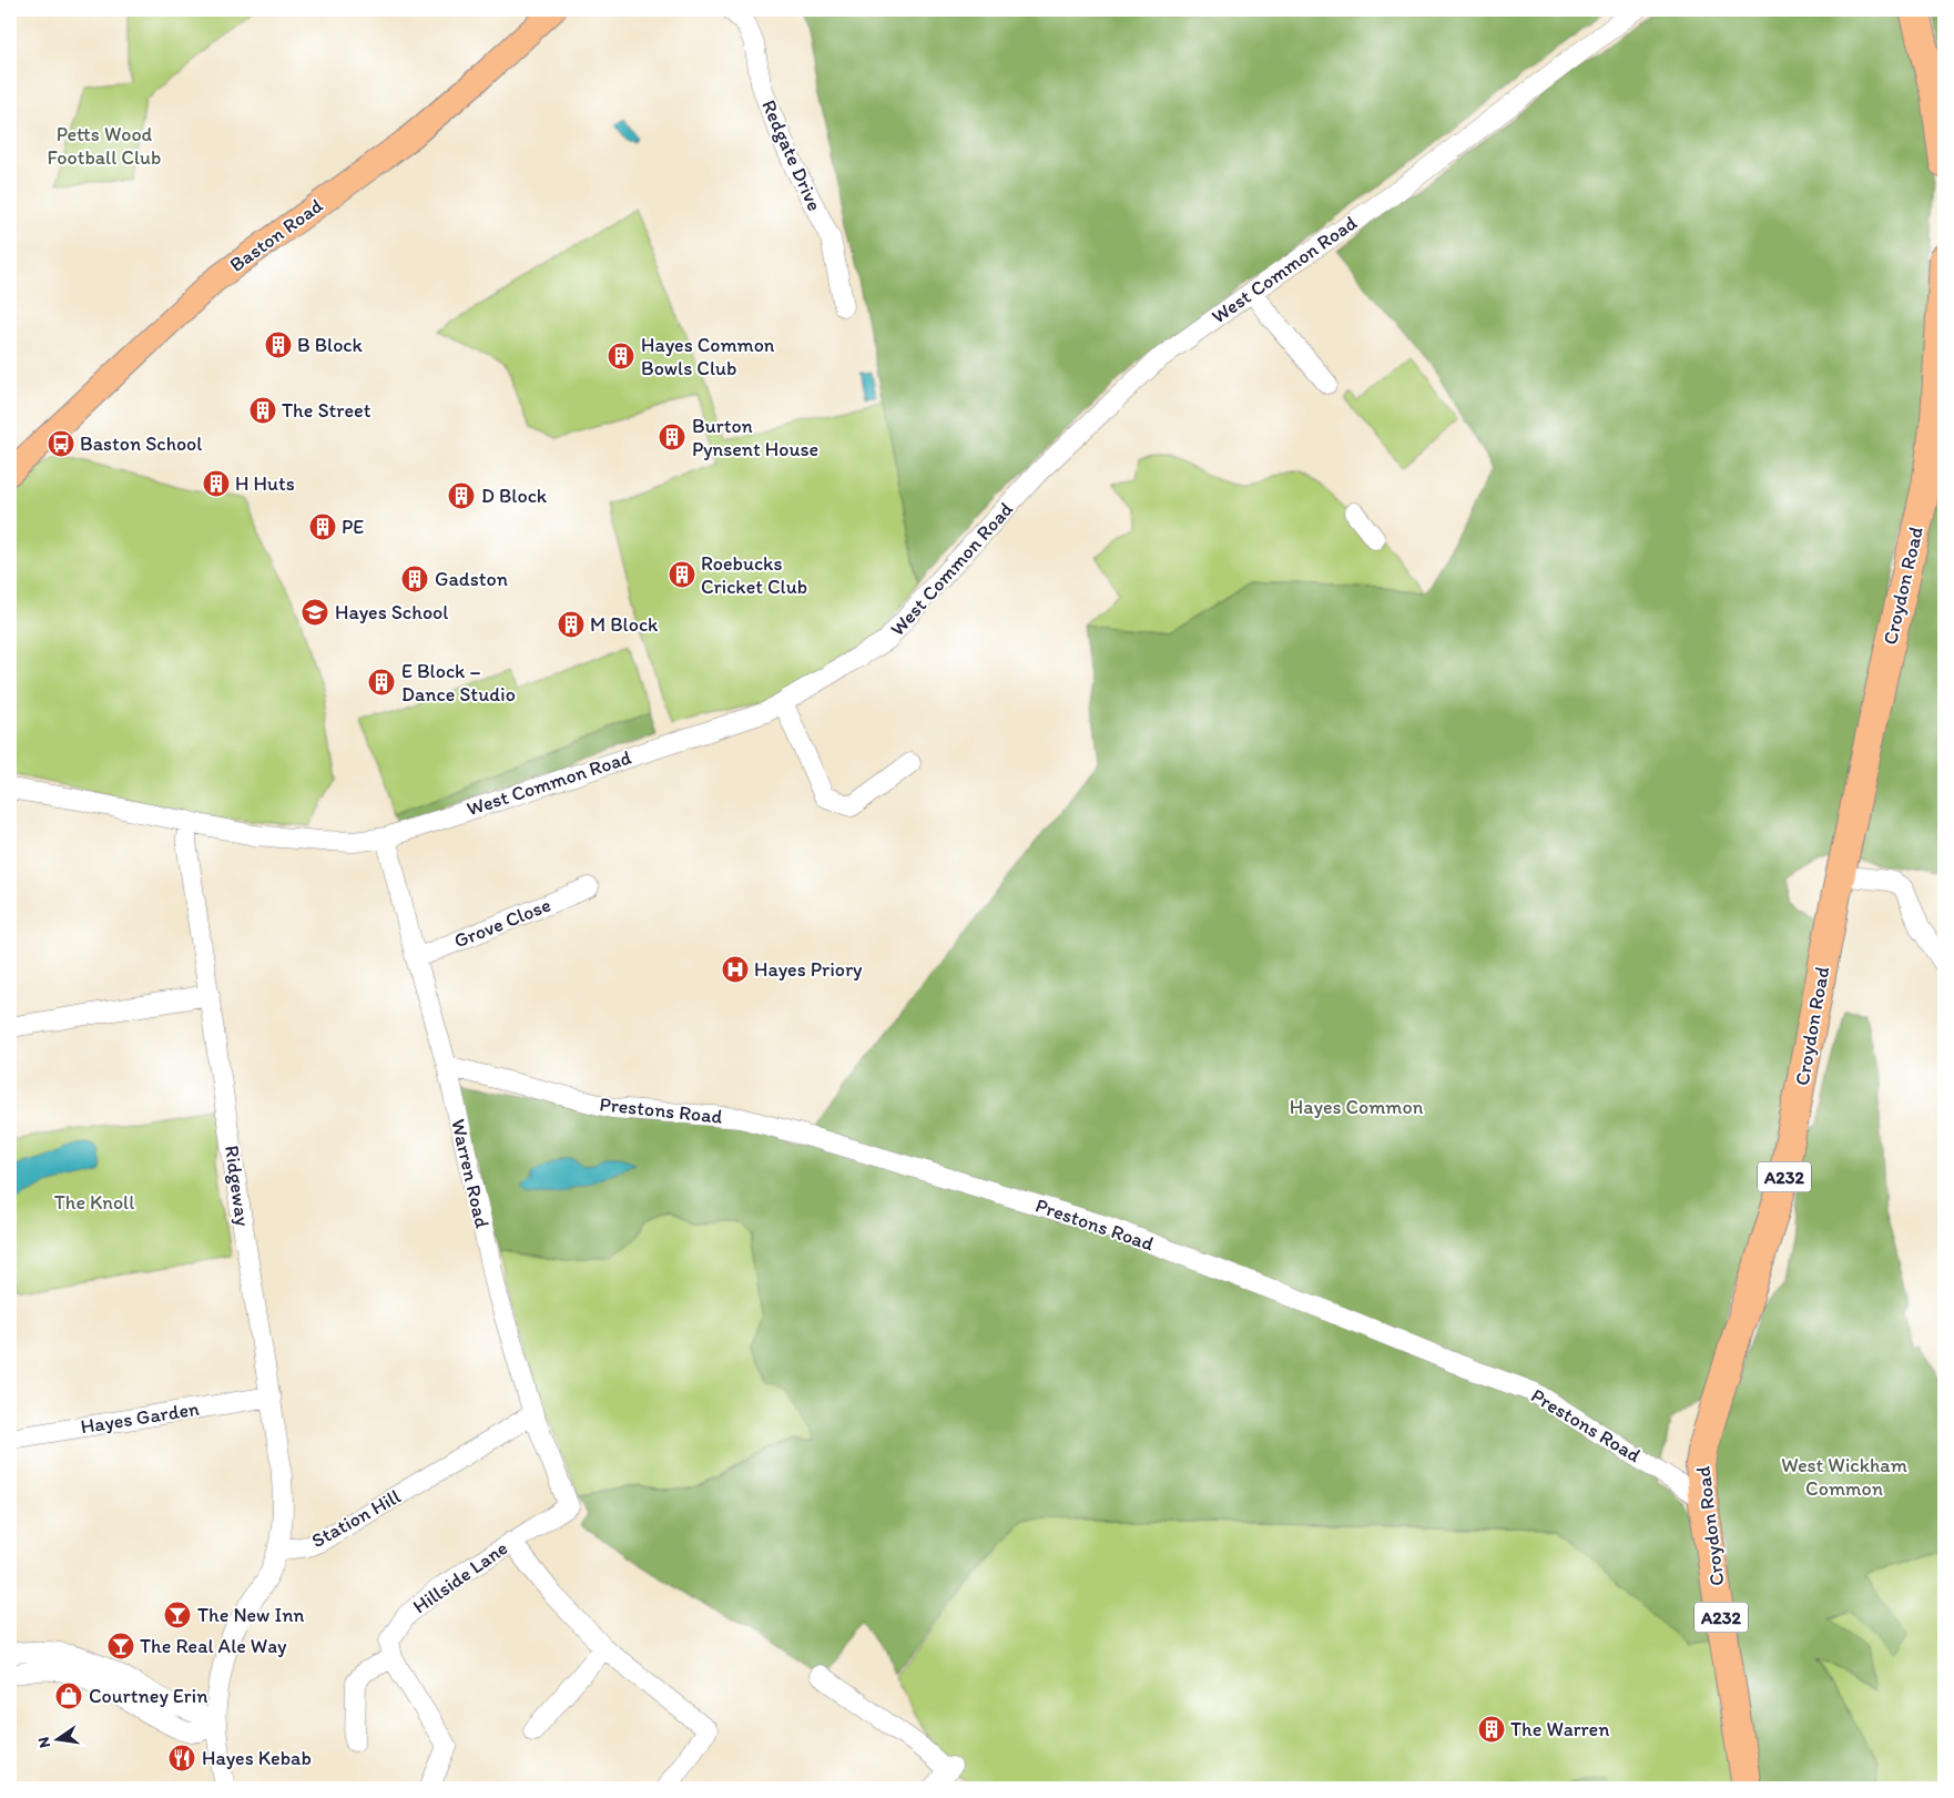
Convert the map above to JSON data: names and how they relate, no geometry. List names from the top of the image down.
{
  "streets": {
    "highway": ["Croydon Road", "A232"],
    "main road": ["Baston Road"],
    "street": [
      "Redgate Drive",
      "West Common Road",
      "Grove Close",
      "Prestons Road",
      "Warren Road",
      "Ridgeway",
      "Hayes Garden",
      "Station Hill",
      "Hillside Lane"
    ]
  },
  "crossings": [
    ["West Common Road", "Warren Road"],
    ["West Common Road", "Ridgeway"],
    ["Croydon Road", "Prestons Road"],
    ["Grove Close", "Warren Road"],
    ["Prestons Road", "Warren Road"],
    ["Warren Road", "Station Hill"],
    ["Warren Road", "Hillside Lane"],
    ["Ridgeway", "Hayes Garden"],
    ["Ridgeway", "Station Hill"]
  ],
  "parks": [
    "Petts Wood Football Club",
    "Hayes Common",
    "The Knoll",
    "West Wickham Common"
  ],
  "places": {
    "building": [
      "B Block",
      "Hayes Common Bowls Club",
      "The Street",
      "Burton Pynsent House",
      "H Huts",
      "D Block",
      "PE",
      "Roebucks Cricket Club",
      "Gadston",
      "M Block",
      "E Block – Dance Studio",
      "The Warren"
    ],
    "bus stop": ["Baston School"],
    "school or university": ["Hayes School"],
    "hospital": ["Hayes Priory"],
    "bar": ["The New Inn", "The Real Ale Way"],
    "shop": ["Courtney Erin"],
    "restaurant": ["Hayes Kebab"]
  },
  "north": "left"
}
